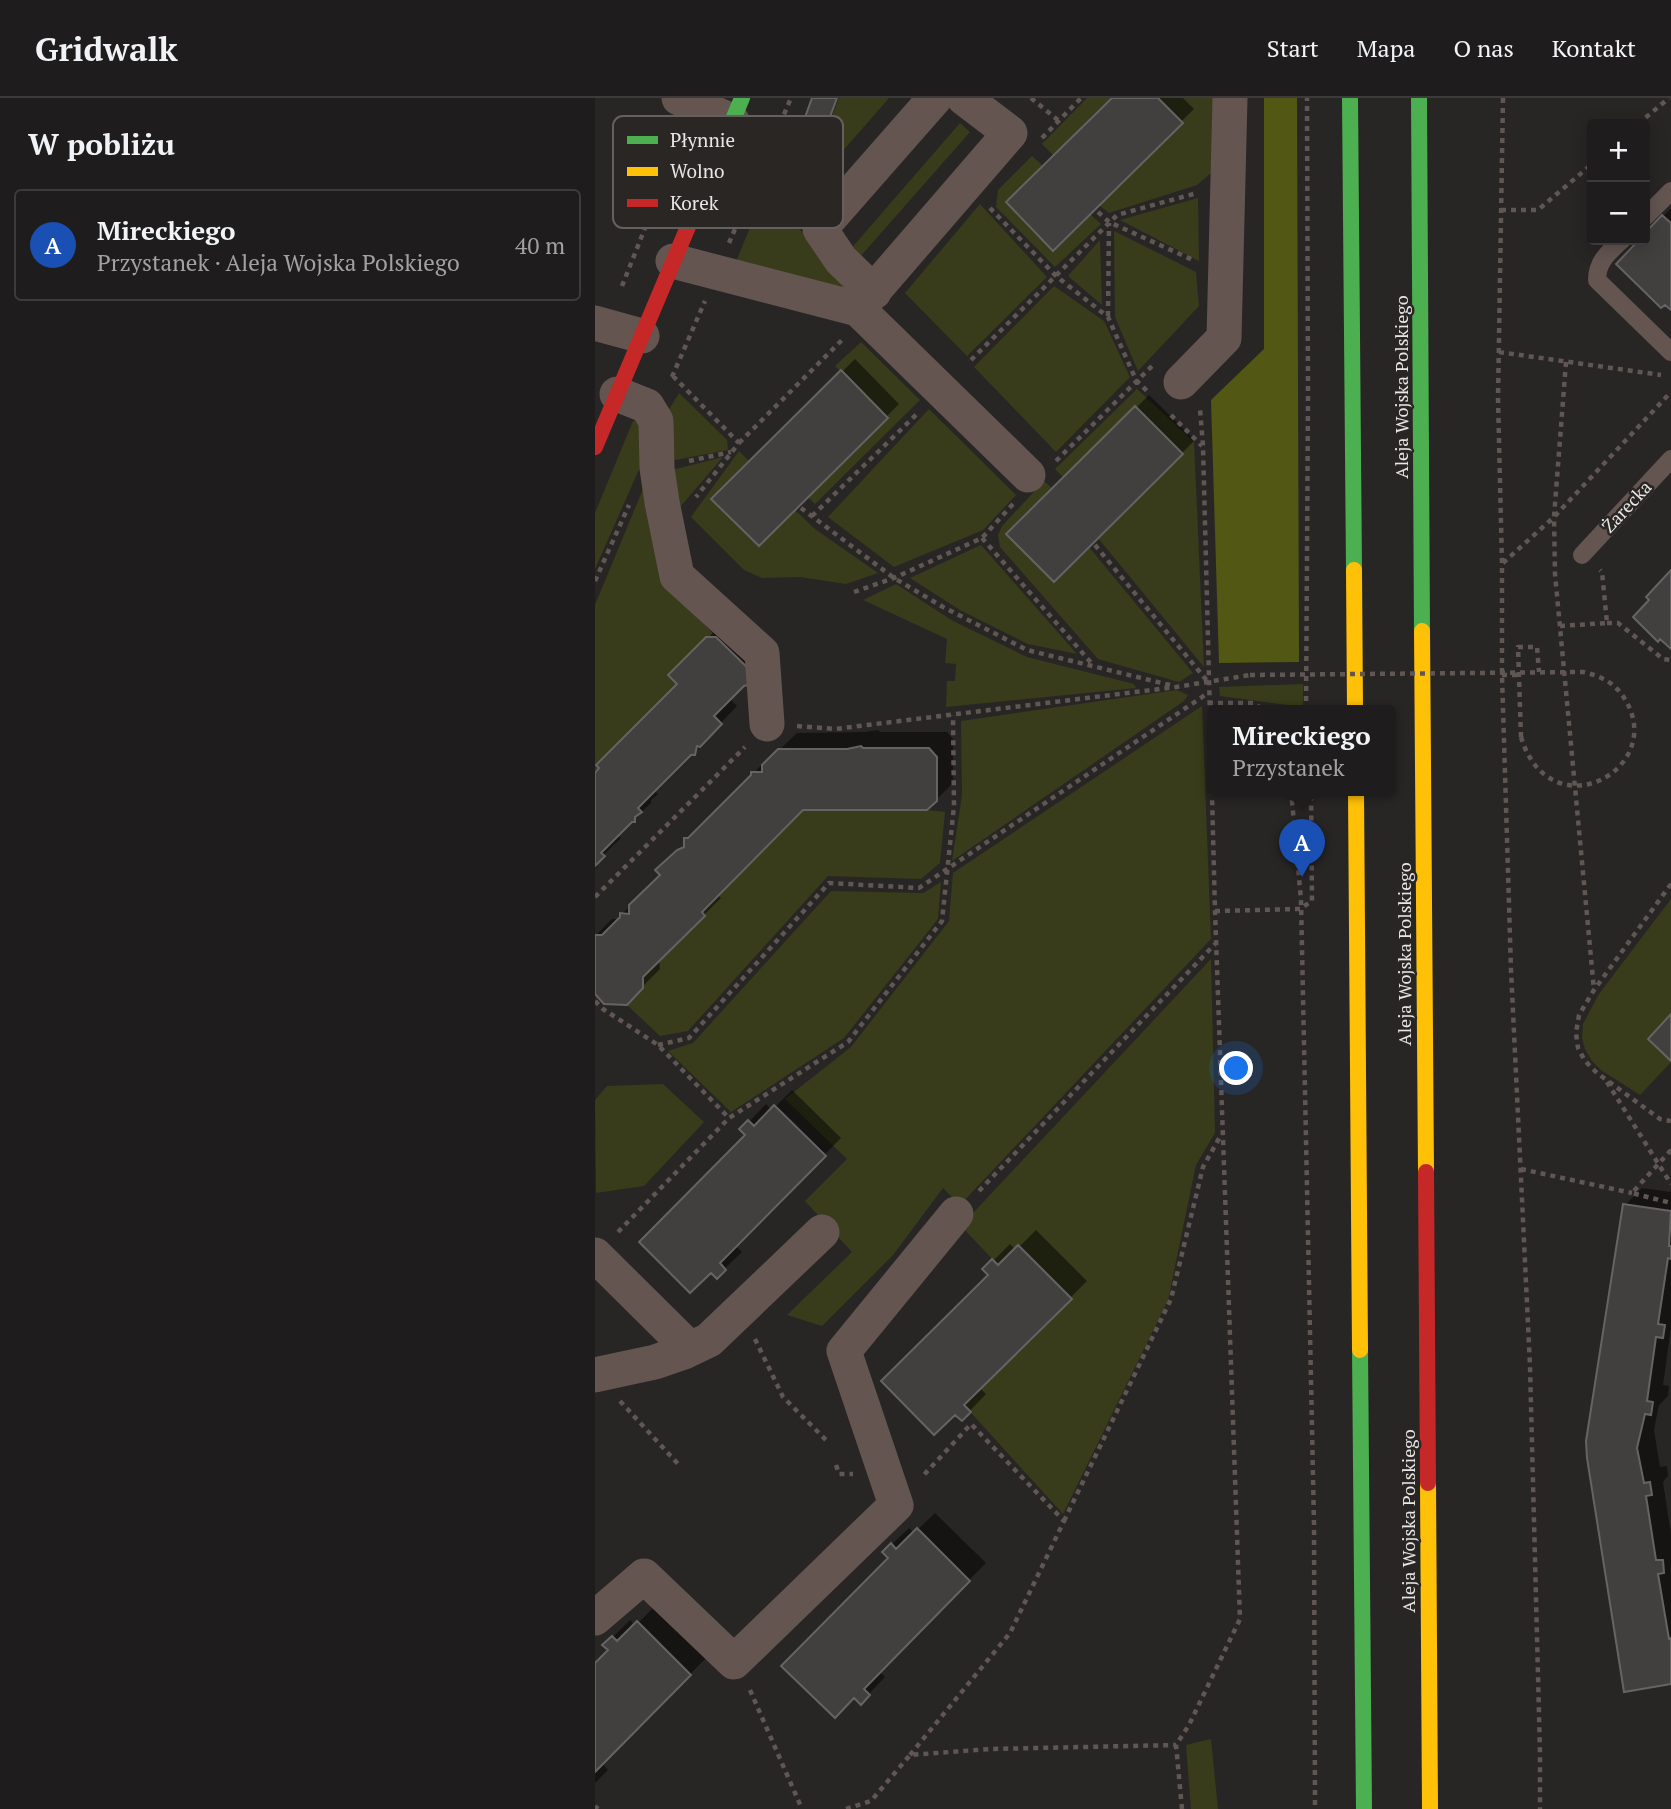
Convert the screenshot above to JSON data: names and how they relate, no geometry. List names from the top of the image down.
{
  "streets": {
    "main road": ["Aleja Wojska Polskiego"],
    "lane": ["Żarecka"]
  },
  "legend": ["Płynnie", "Wolno", "Korek"],
  "page": {
    "header": "Gridwalk",
    "nav": [
      "Start",
      "Mapa",
      "O nas",
      "Kontakt"
    ],
    "heading": "W pobliżu",
    "map_buttons": ["+", "−"],
    "list": [
      {
        "mark": "A",
        "name": "Mireckiego",
        "note": "Przystanek · Aleja Wojska Polskiego",
        "value": "40 m"
      }
    ],
    "popup": ["Mireckiego", "Przystanek"],
    "pins": "A"
  }
}
